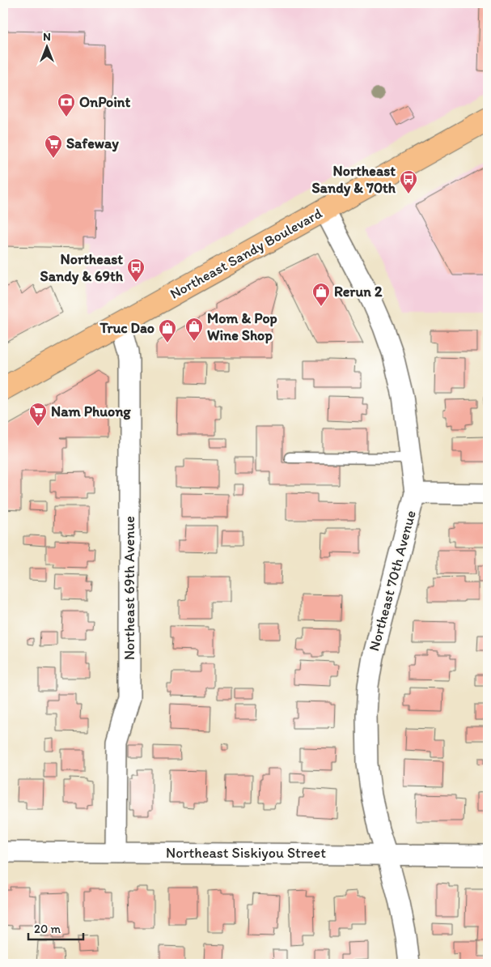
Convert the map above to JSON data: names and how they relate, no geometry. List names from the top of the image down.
{
  "streets": {
    "main road": ["Northeast Sandy Boulevard"],
    "street": ["Northeast 70th Avenue", "Northeast 69th Avenue", "Northeast Siskiyou Street"]
  },
  "crossings": [
    ["Northeast Sandy Boulevard", "Northeast 70th Avenue"],
    ["Northeast Sandy Boulevard", "Northeast 69th Avenue"],
    ["Northeast 70th Avenue", "Northeast Siskiyou Street"],
    ["Northeast 69th Avenue", "Northeast Siskiyou Street"]
  ],
  "places": {
    "bank": ["OnPoint"],
    "supermarket": ["Safeway", "Nam Phuong"],
    "bus stop": ["Northeast Sandy & 70th", "Northeast Sandy & 69th"],
    "shop": ["Rerun 2", "Mom & Pop Wine Shop", "Truc Dao"]
  },
  "scale_bar": "20 m",
  "north": "top"
}
